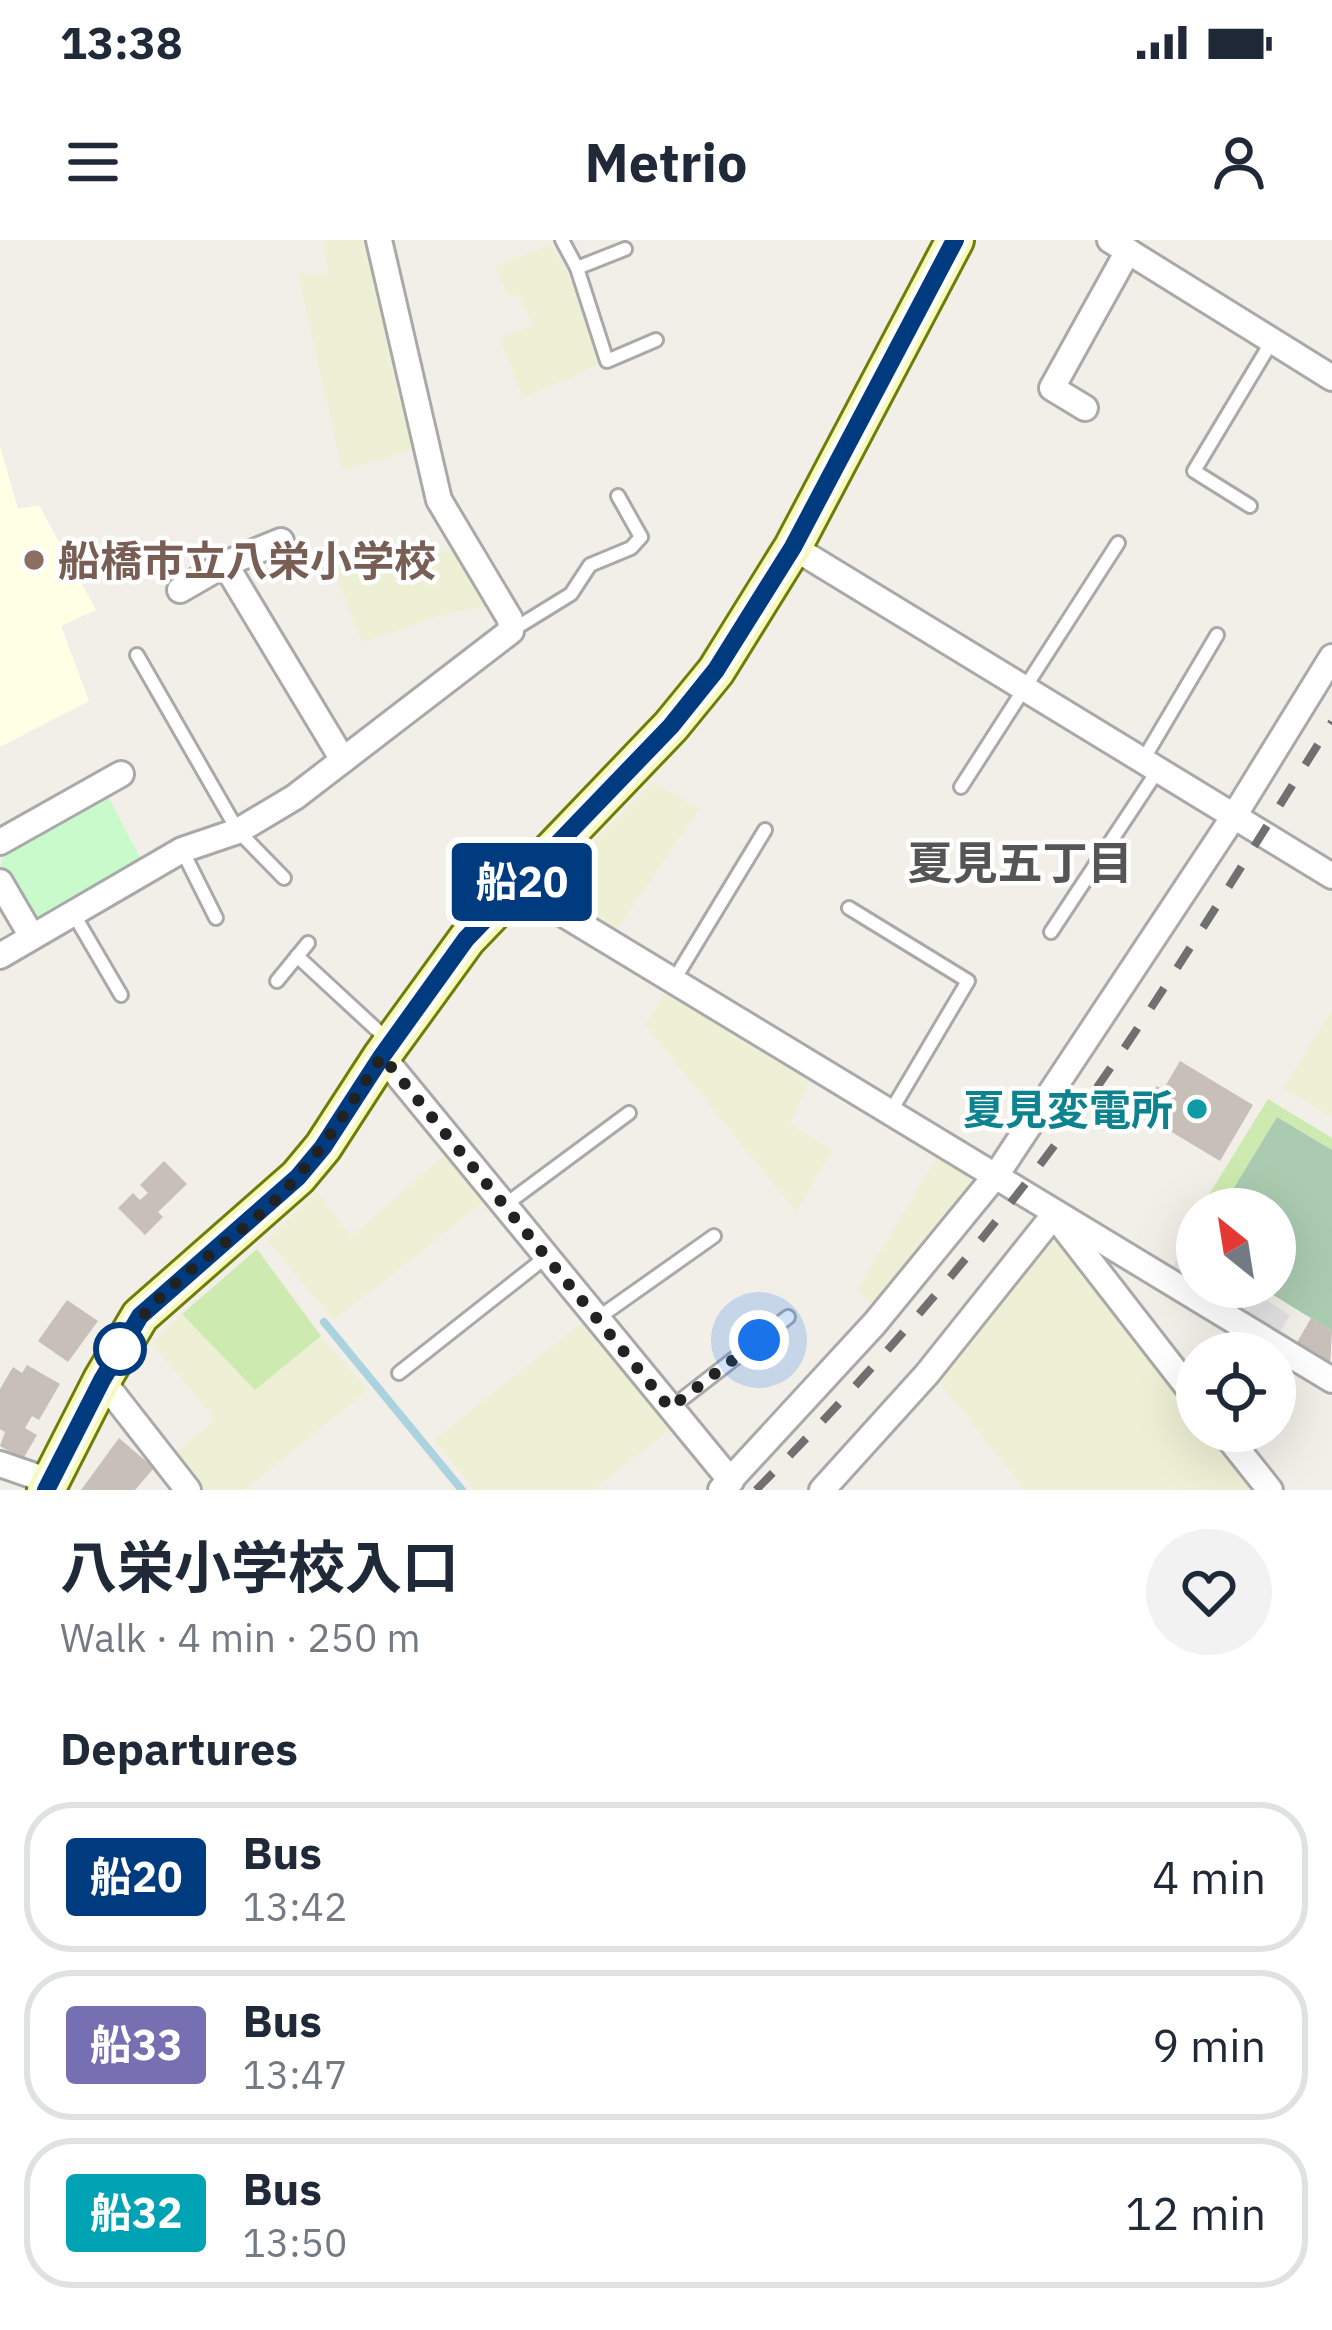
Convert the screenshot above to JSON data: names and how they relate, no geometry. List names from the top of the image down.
{
  "districts": ["夏見五丁目"],
  "places": ["船橋市立八栄小学校", "夏見変電所"],
  "lines": ["bus line 船20"],
  "north": "top left",
  "page": {
    "status": "13:38",
    "header": "Metrio",
    "on_map": "船20",
    "heading": [
      ["八栄小学校入口", "Walk · 4 min · 250 m"],
      "Departures"
    ],
    "list": [
      {
        "mark": "船20",
        "name": "Bus",
        "note": "13:42",
        "value": "4 min"
      },
      {
        "mark": "船33",
        "name": "Bus",
        "note": "13:47",
        "value": "9 min"
      },
      {
        "mark": "船32",
        "name": "Bus",
        "note": "13:50",
        "value": "12 min"
      }
    ]
  }
}
